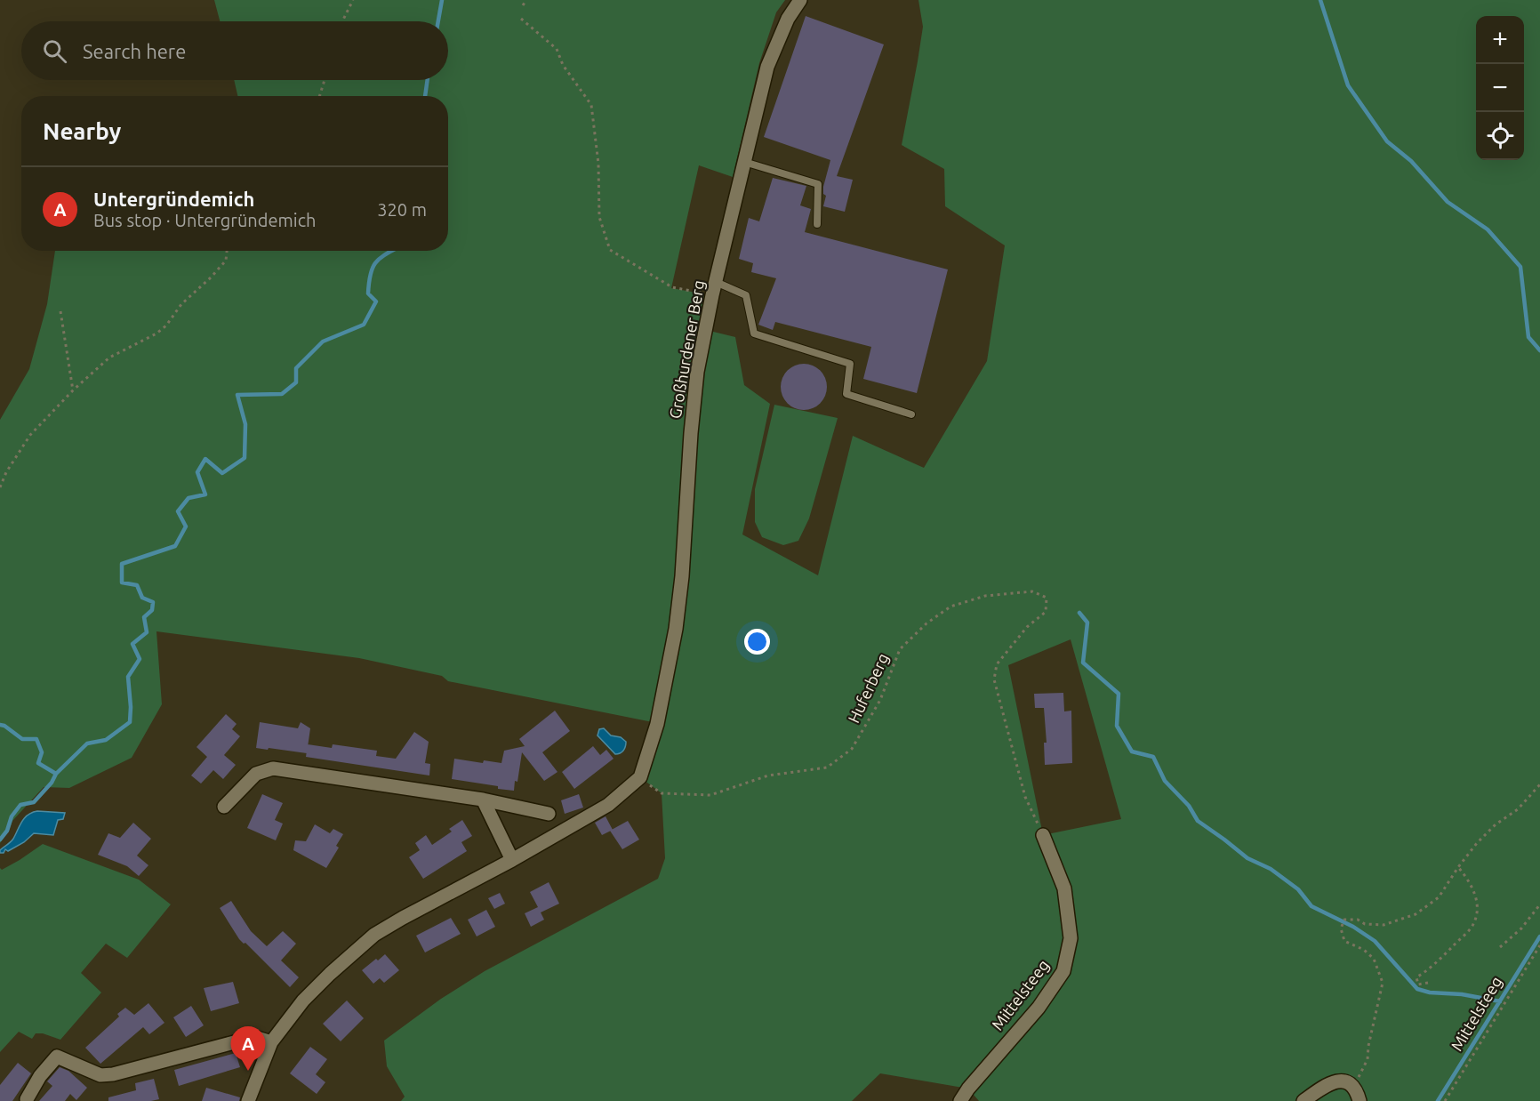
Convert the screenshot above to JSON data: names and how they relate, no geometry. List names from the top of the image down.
{
  "streets": {
    "street": ["Großhurdener Berg", "Mittelsteeg"],
    "path": ["Huferberg"]
  },
  "crossings": [
    ["Großhurdener Berg", "Huferberg"],
    ["Huferberg", "Mittelsteeg"]
  ],
  "page": {
    "map_buttons": ["+", "−"],
    "search": "Search here",
    "heading": "Nearby",
    "list": [
      {
        "mark": "A",
        "name": "Untergründemich",
        "note": "Bus stop · Untergründemich",
        "value": "320 m"
      }
    ],
    "pins": "A"
  }
}
